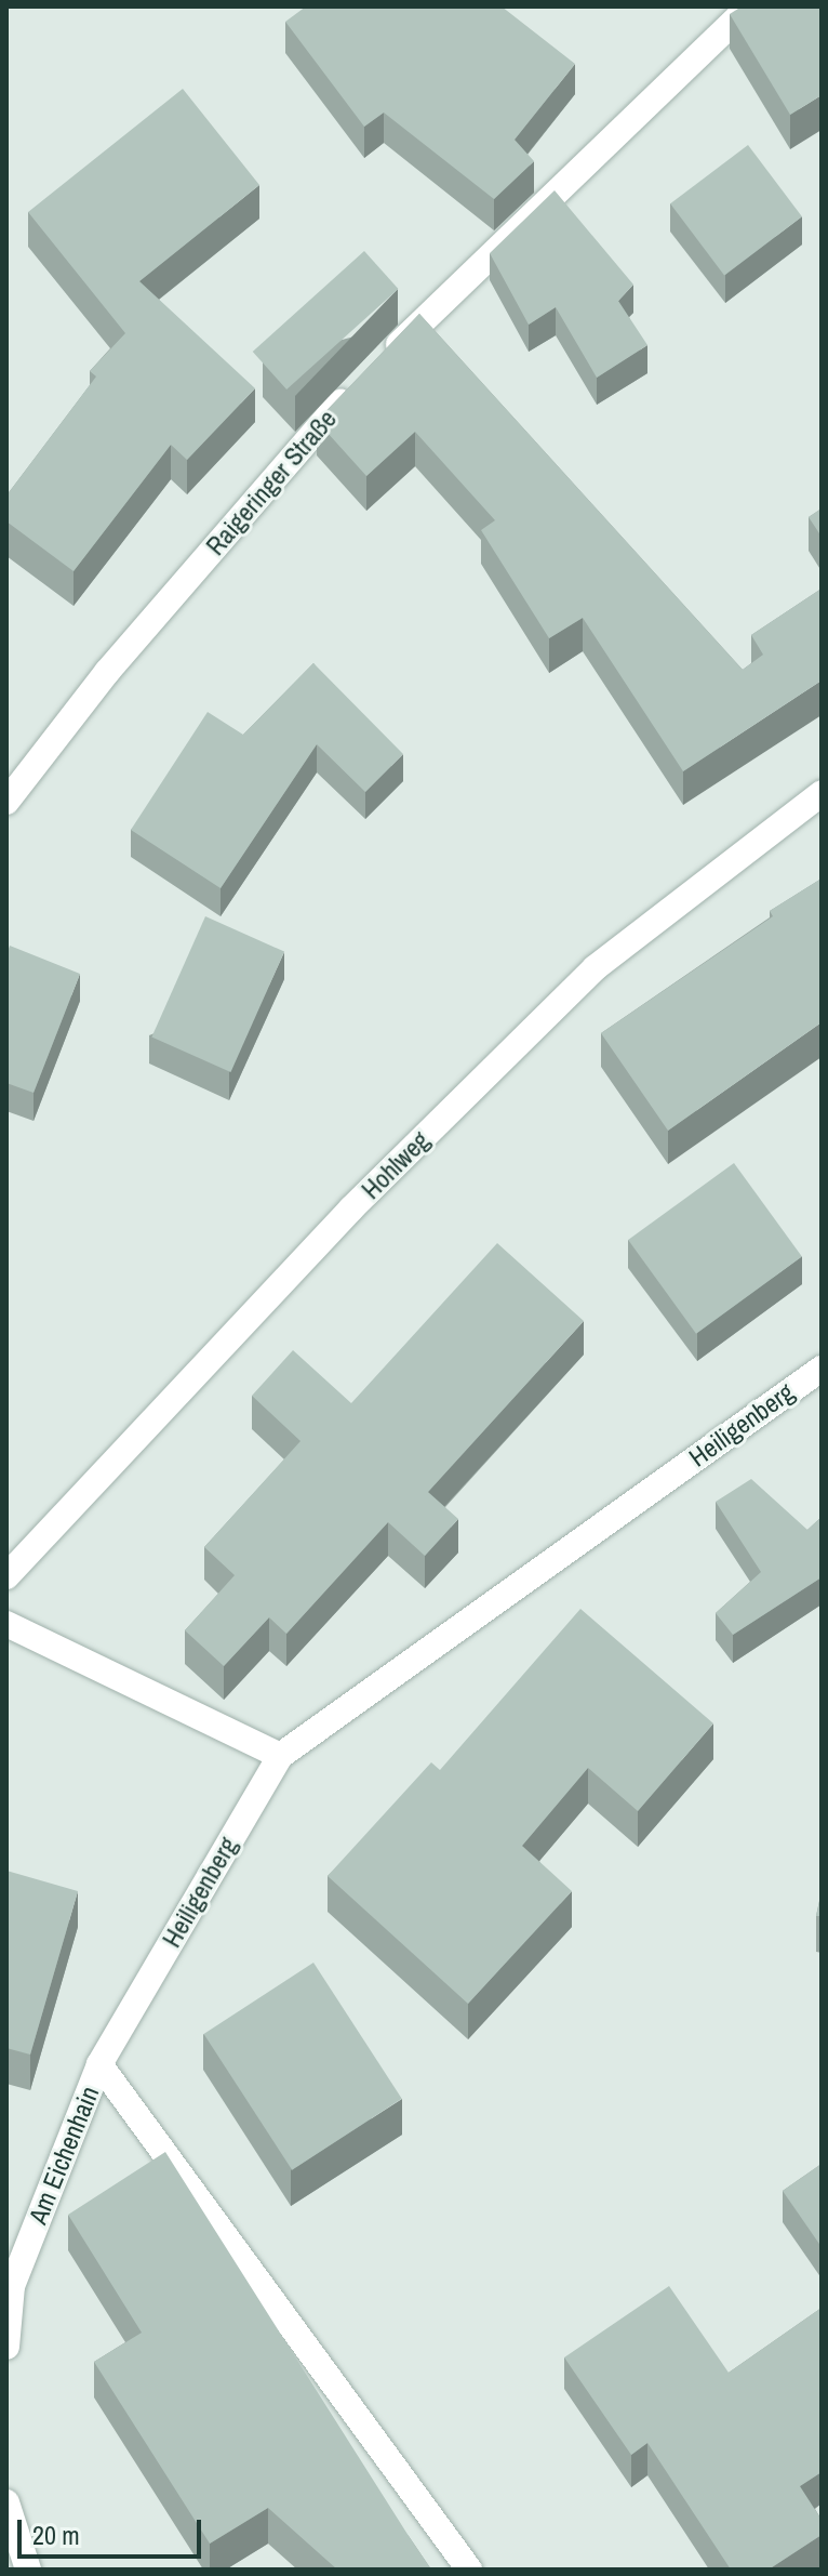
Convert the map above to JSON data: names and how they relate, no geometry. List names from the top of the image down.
{
  "streets": {
    "street": [
      "Raigeringer Straße",
      "Hohlweg",
      "Heiligenberg",
      "Am Eichenhain"
    ]
  },
  "crossings": [
    ["Heiligenberg", "Am Eichenhain"]
  ],
  "scale_bar": "20 m"
}
